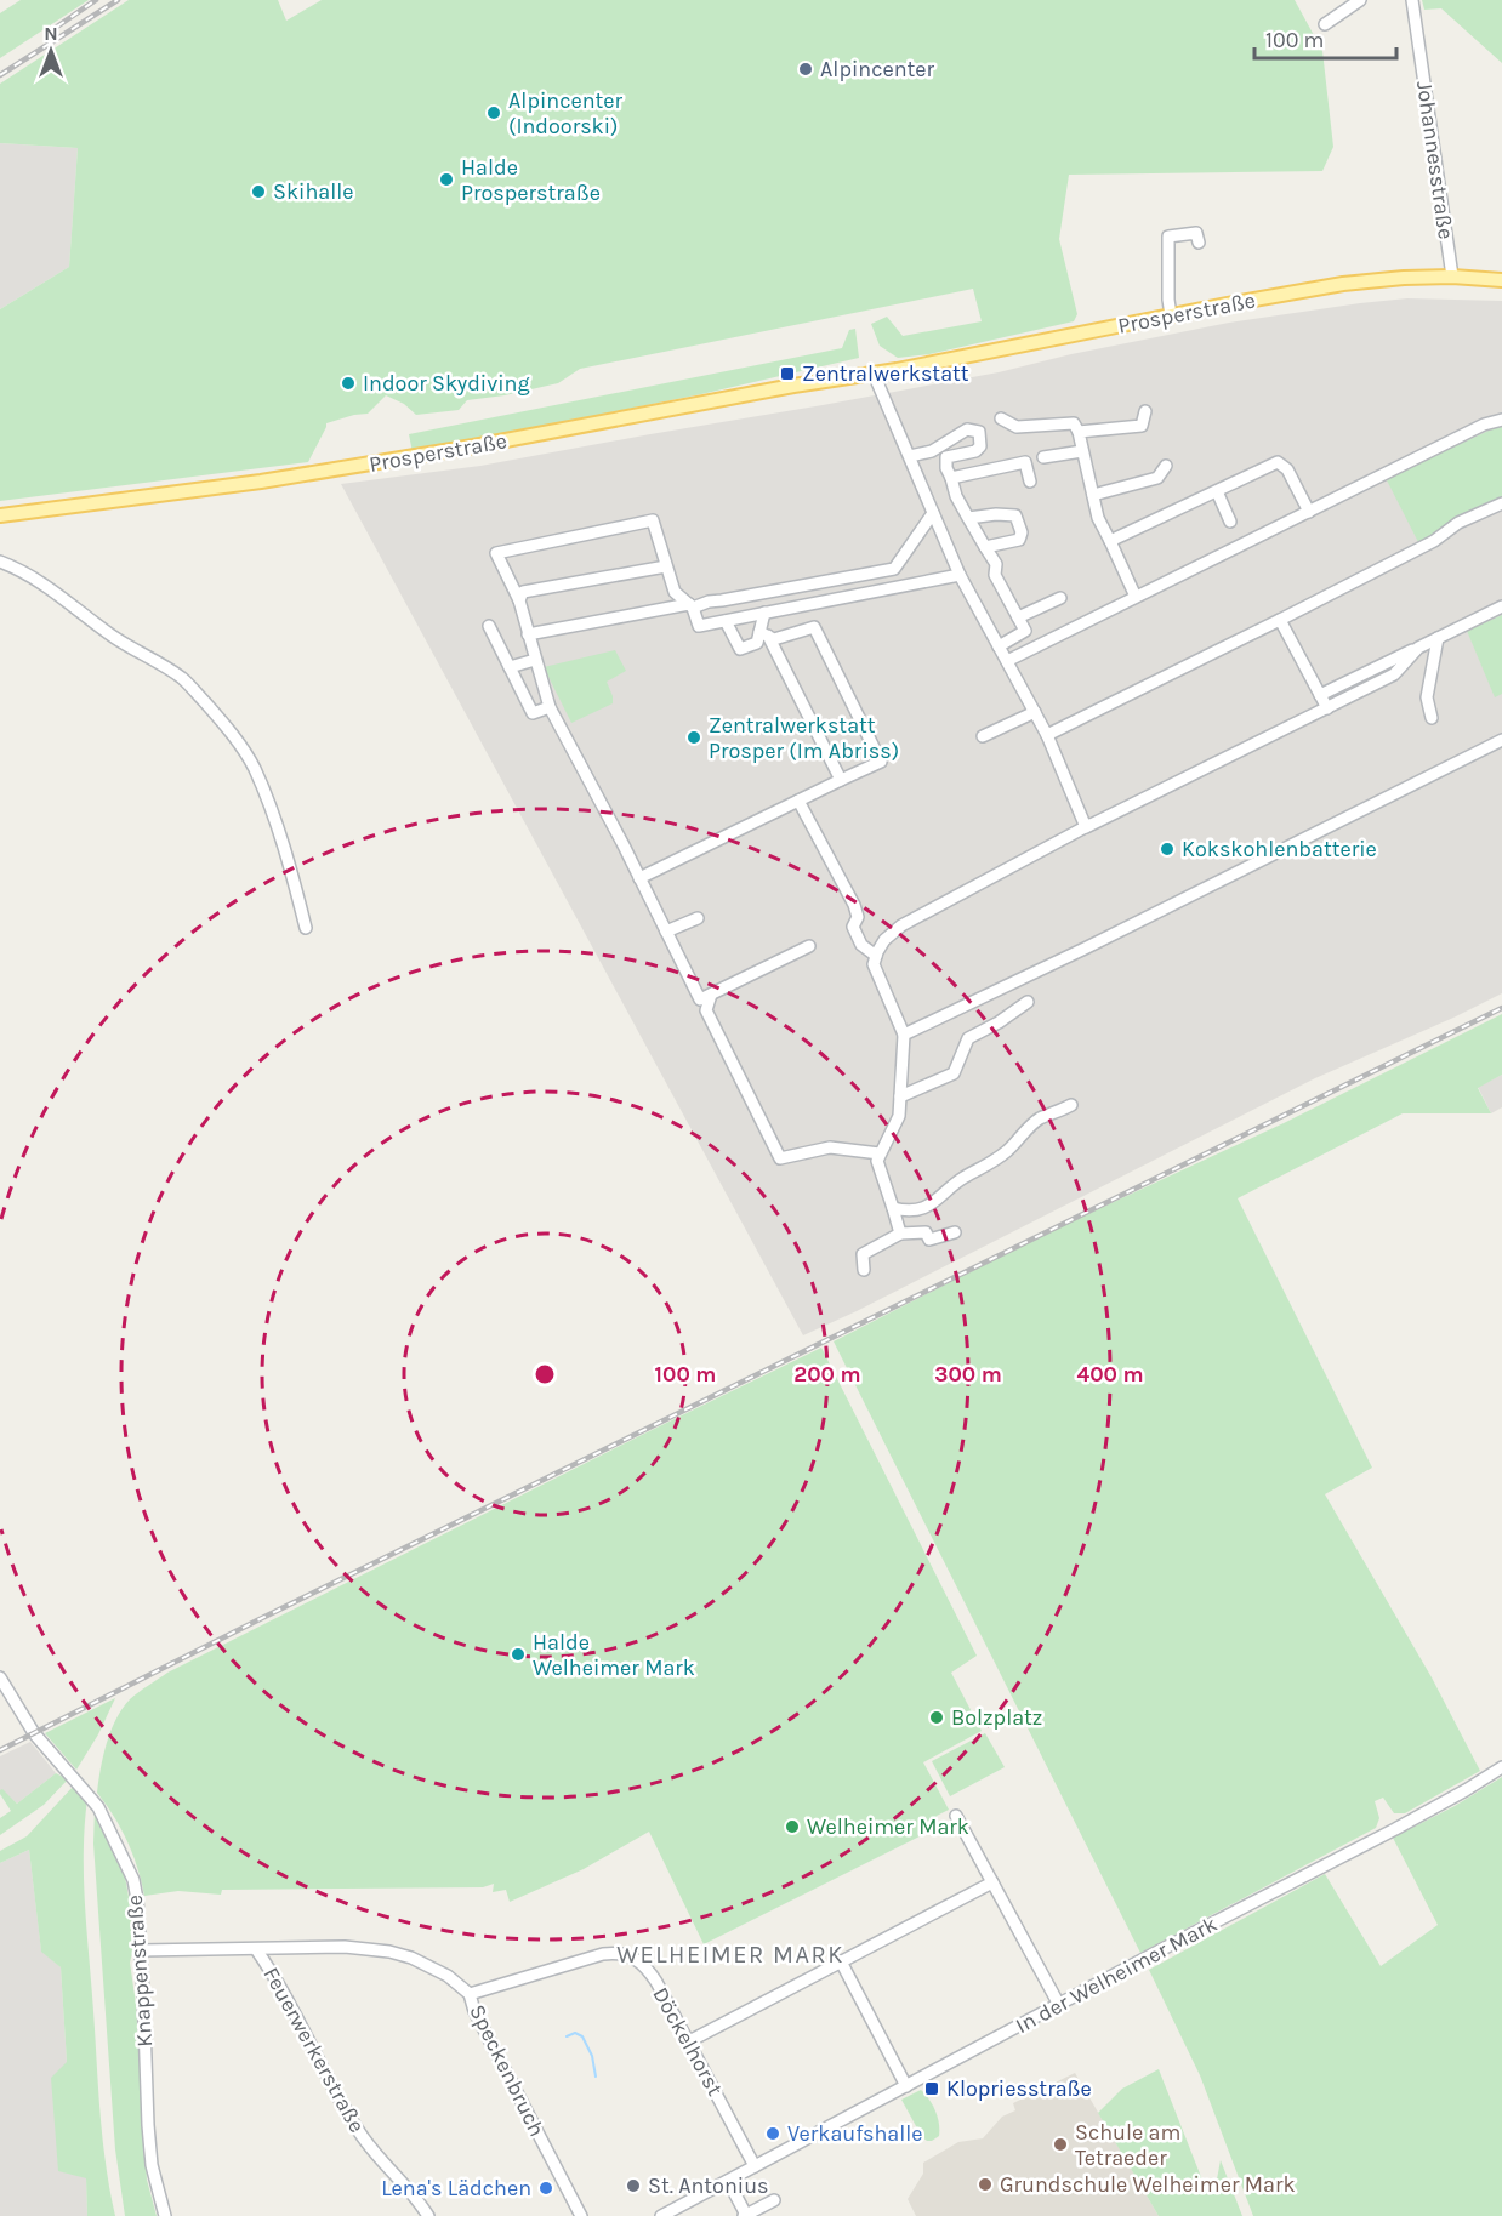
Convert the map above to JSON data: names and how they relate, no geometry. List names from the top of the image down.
{
  "streets": {
    "main road": ["Prosperstraße"],
    "street": [
      "Johannesstraße",
      "Knappenstraße",
      "In der Welheimer Mark",
      "Döckelhorst",
      "Feuerwerkerstraße",
      "Speckenbruch"
    ]
  },
  "crossings": [
    ["Johannesstraße", "Prosperstraße"],
    ["Knappenstraße", "Speckenbruch"],
    ["In der Welheimer Mark", "Döckelhorst"],
    ["Döckelhorst", "Speckenbruch"],
    ["Feuerwerkerstraße", "Speckenbruch"]
  ],
  "districts": ["WELHEIMER MARK"],
  "places": {
    "other": [
      "Alpincenter",
      "Alpincenter (Indoorski)",
      "Halde Prosperstraße",
      "Skihalle",
      "Indoor Skydiving",
      "Zentralwerkstatt Prosper (Im Abriss)",
      "Kokskohlenbatterie",
      "Halde Welheimer Mark",
      "Bolzplatz",
      "Welheimer Mark",
      "Verkaufshalle",
      "Schule am Tetraeder",
      "Grundschule Welheimer Mark",
      "St. Antonius",
      "Lena's Lädchen"
    ],
    "transit": ["Zentralwerkstatt", "Klopriesstraße"]
  },
  "scale_bar": "100 m",
  "north": "top",
  "rings": [
    "100 m",
    "200 m",
    "300 m",
    "400 m"
  ]
}
